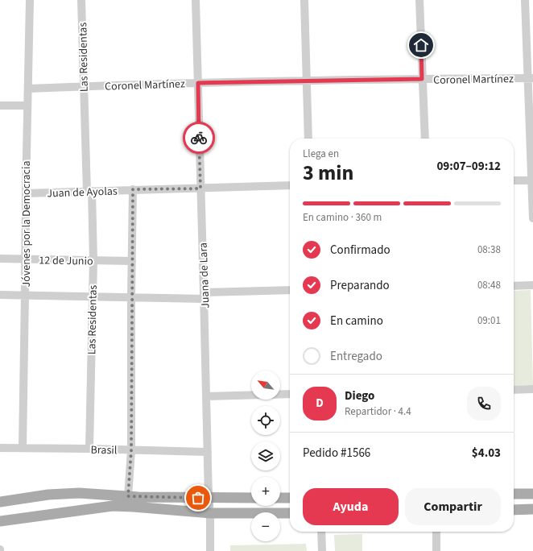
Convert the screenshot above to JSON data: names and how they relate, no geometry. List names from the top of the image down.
{
  "streets": {
    "street": [
      "Las Residentas",
      "Coronel Martínez",
      "Juan de Ayolas",
      "Jóvenes por la Democracia",
      "12 de Junio",
      "Juana de Lara",
      "Brasil"
    ]
  },
  "crossings": [
    ["Las Residentas", "Coronel Martínez"],
    ["Las Residentas", "Juan de Ayolas"],
    ["Las Residentas", "12 de Junio"],
    ["Las Residentas", "Brasil"],
    ["Coronel Martínez", "Jóvenes por la Democracia"],
    ["Coronel Martínez", "Juana de Lara"],
    ["Juan de Ayolas", "Jóvenes por la Democracia"],
    ["Juan de Ayolas", "Juana de Lara"],
    ["Jóvenes por la Democracia", "12 de Junio"],
    ["Jóvenes por la Democracia", "Brasil"],
    ["Juana de Lara", "Brasil"]
  ],
  "north": "top left",
  "page": {
    "heading": ["3 min", "Llega en", "09:07–09:12"],
    "panel": [
      "Diego",
      "Repartidor · 4.4",
      "Pedido #1566",
      "$4.03"
    ],
    "bar": "En camino · 360 m",
    "list": [
      ["Confirmado", "08:38"],
      ["Preparando", "08:48"],
      ["En camino", "09:01"],
      "Entregado"
    ],
    "map_buttons": ["+", "−"],
    "round": "D",
    "buttons": ["Ayuda", "Compartir"]
  }
}
